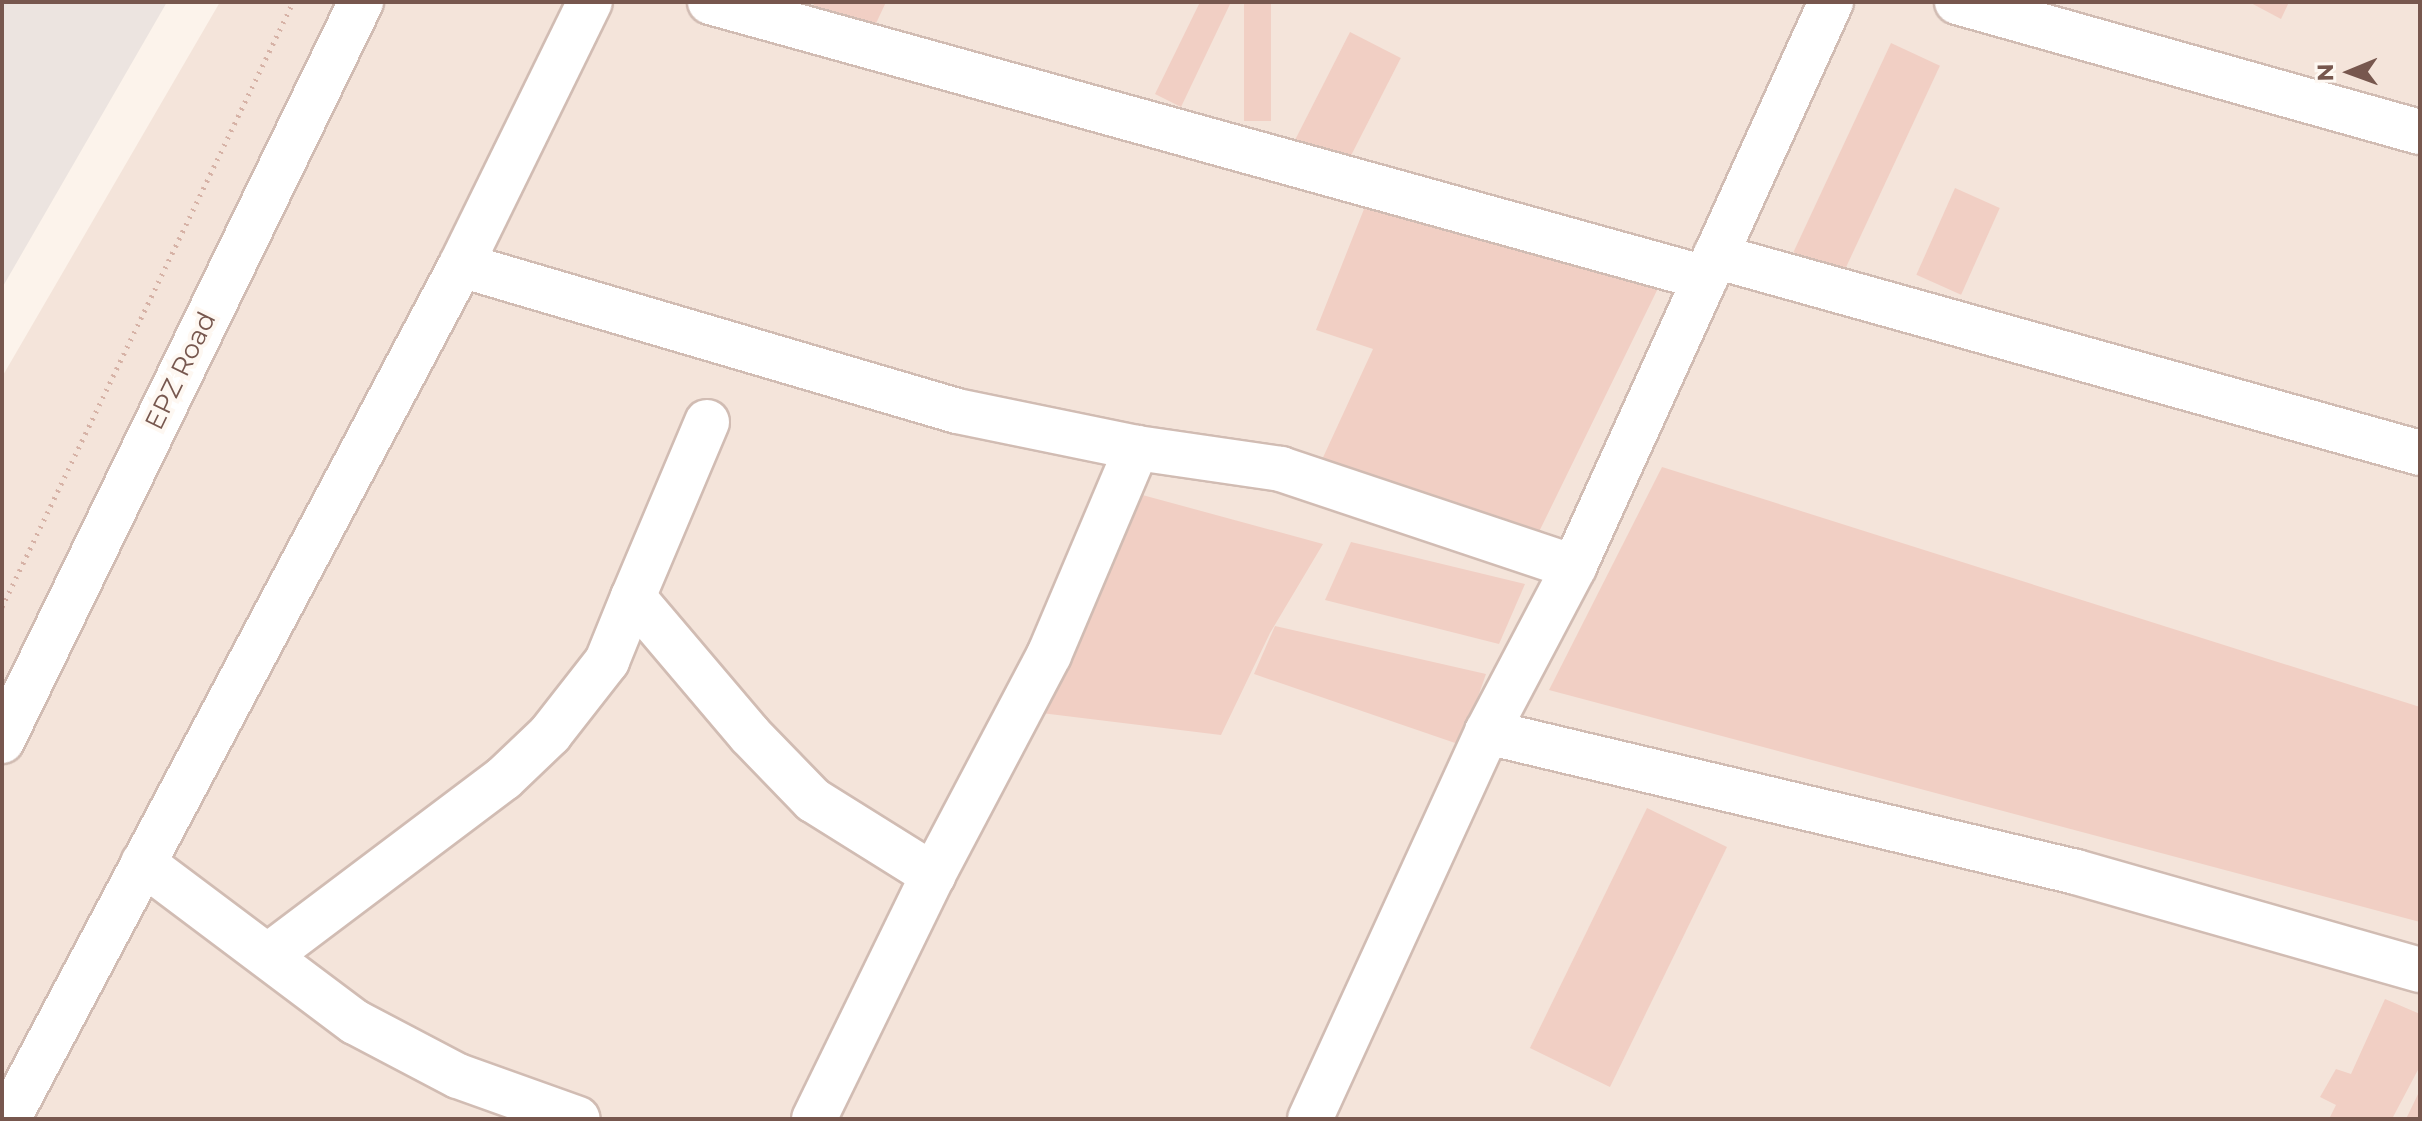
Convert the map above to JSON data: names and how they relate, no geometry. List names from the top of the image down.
{
  "streets": {
    "street": ["EPZ Road"]
  },
  "north": "left"
}
